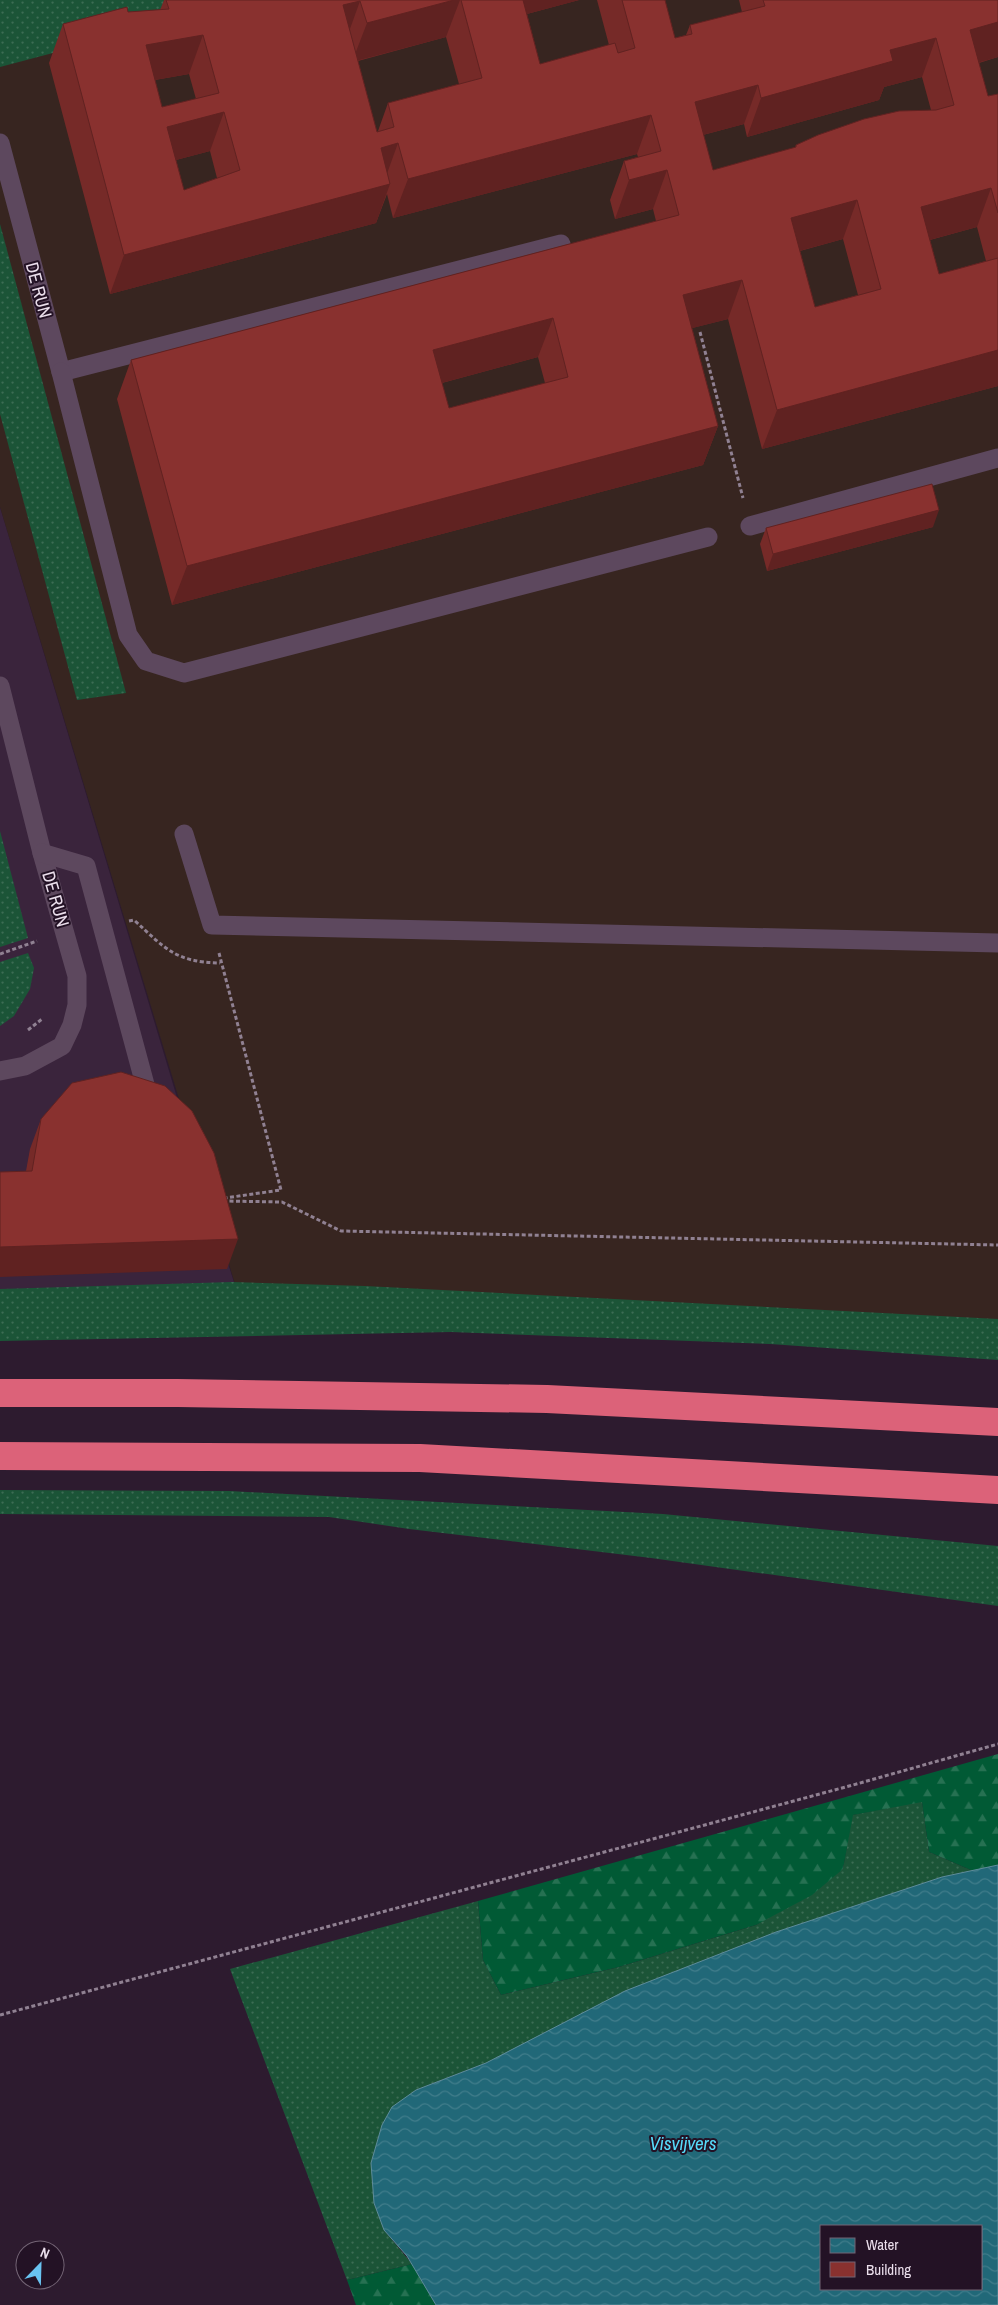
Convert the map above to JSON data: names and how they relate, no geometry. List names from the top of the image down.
{
  "streets": {
    "lane": ["DE RUN"]
  },
  "water": ["Visvijvers"],
  "legend": ["Water", "Building"],
  "north": "top right"
}
